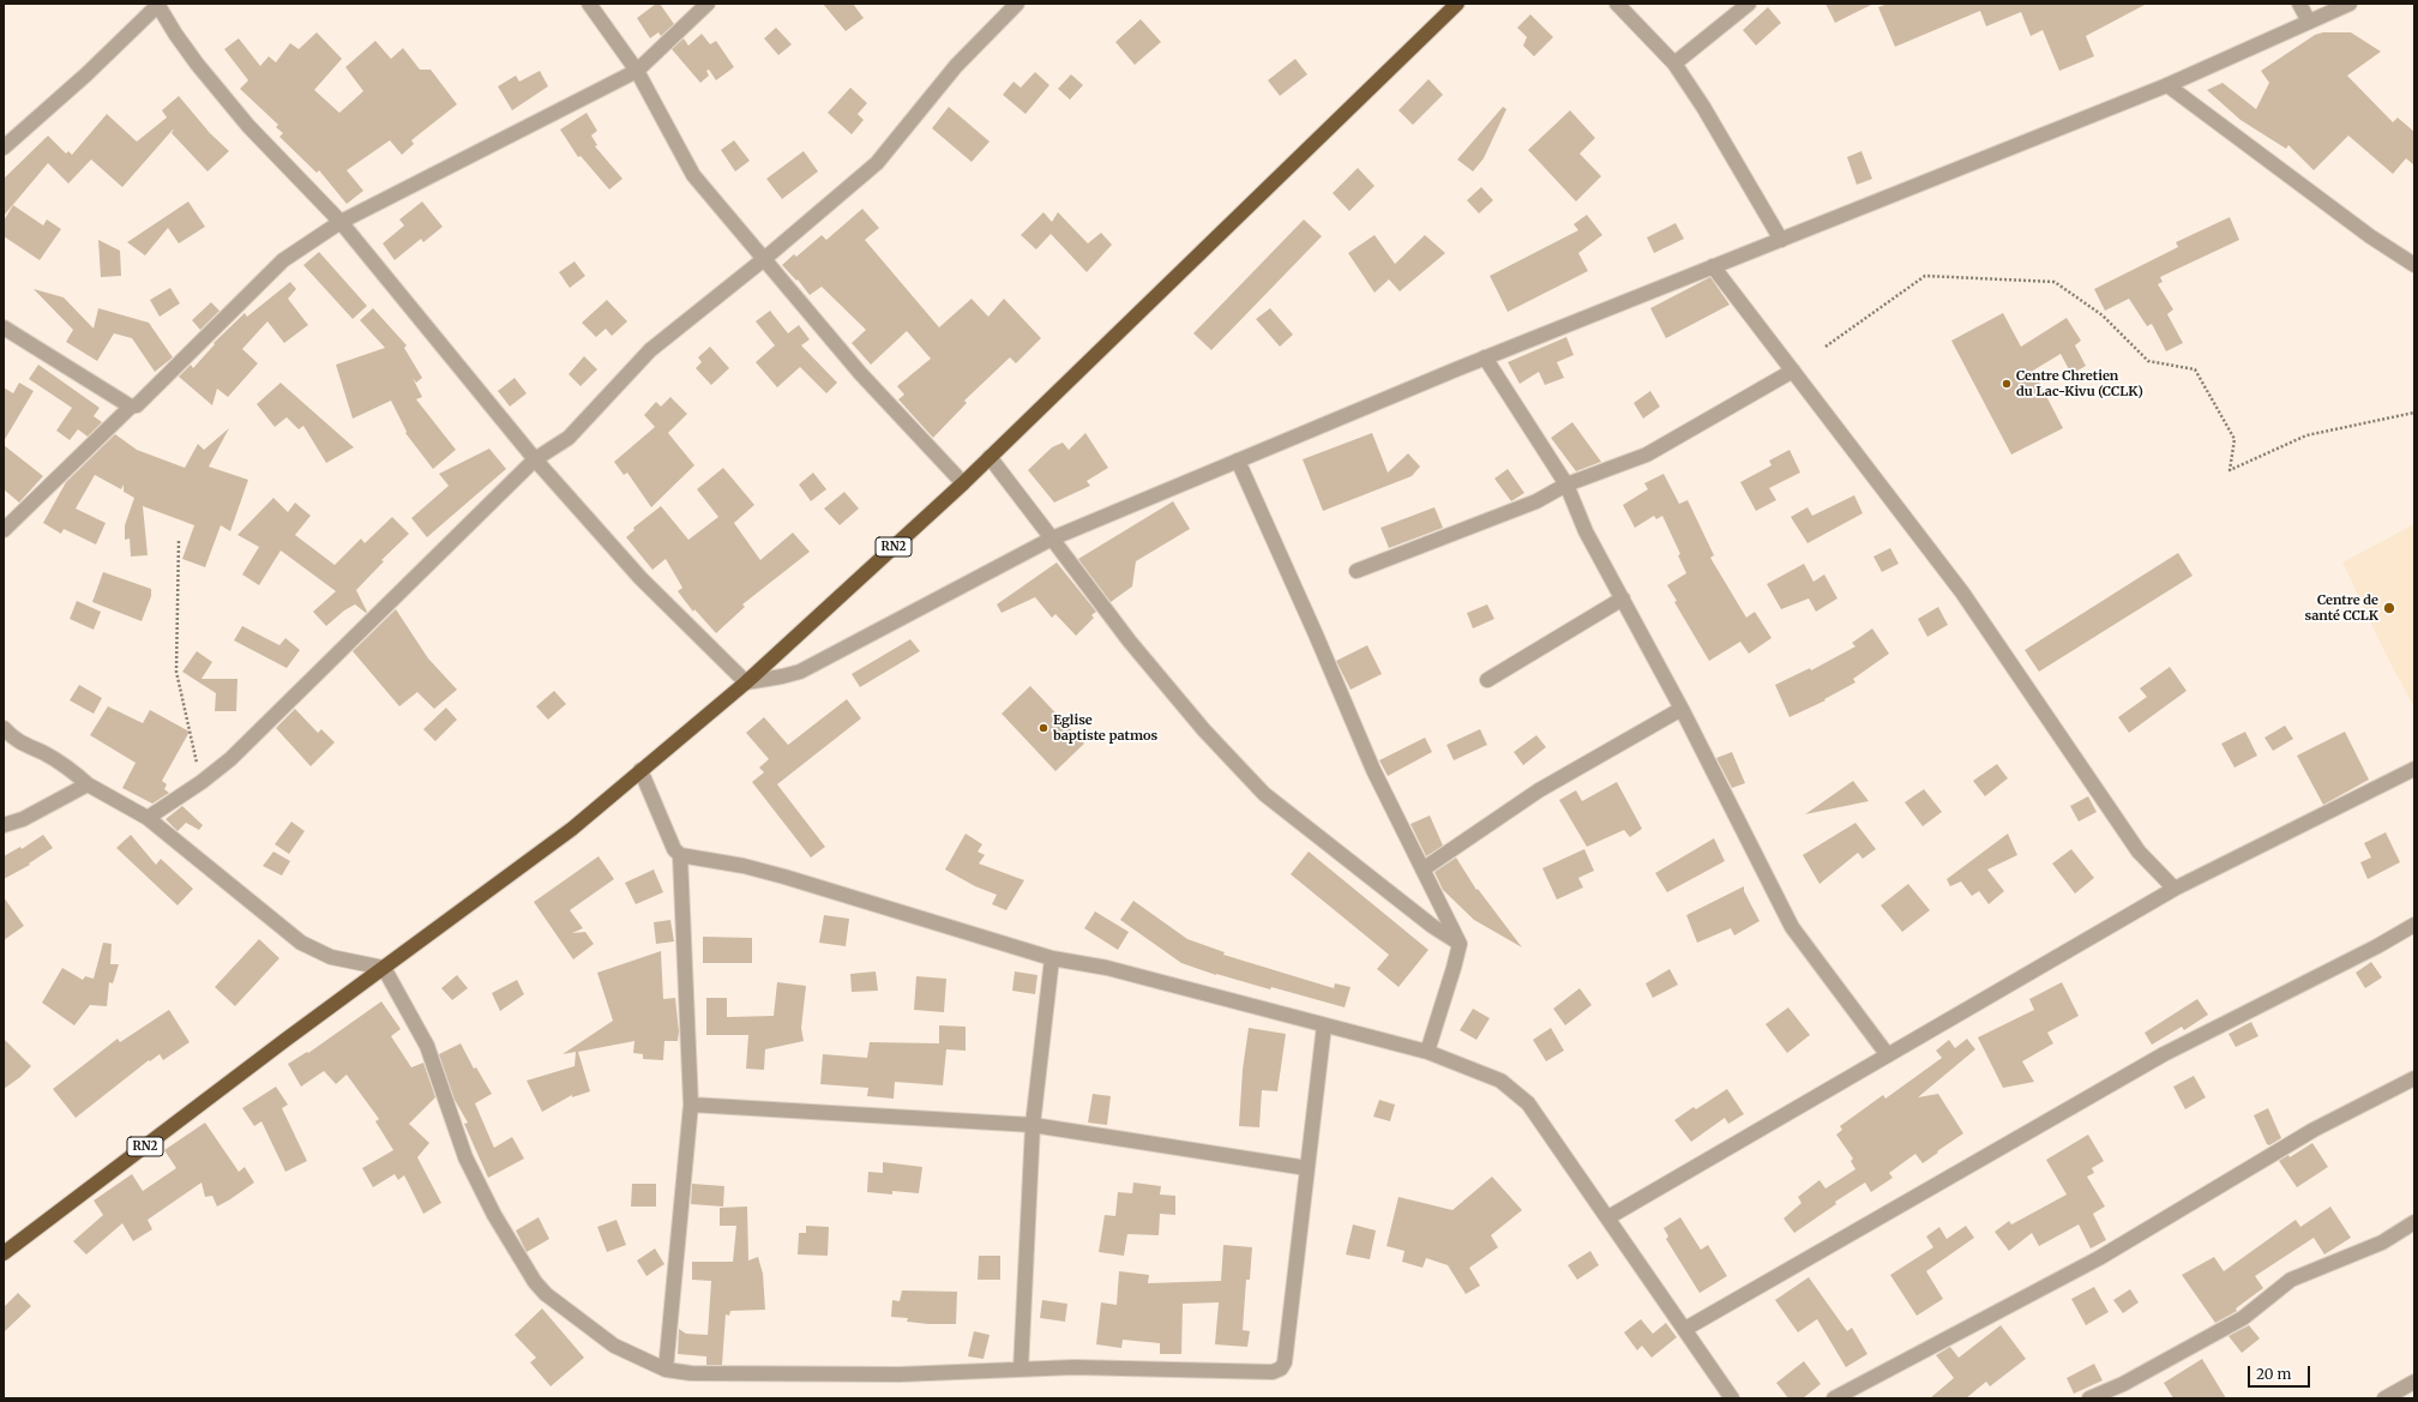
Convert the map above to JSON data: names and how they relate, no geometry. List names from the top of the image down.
{
  "streets": {
    "highway": ["RN2"]
  },
  "places": ["Centre Chretien du Lac-Kivu (CCLK)", "Centre de santé CCLK", "Eglise baptiste patmos"],
  "scale_bar": "20 m"
}
